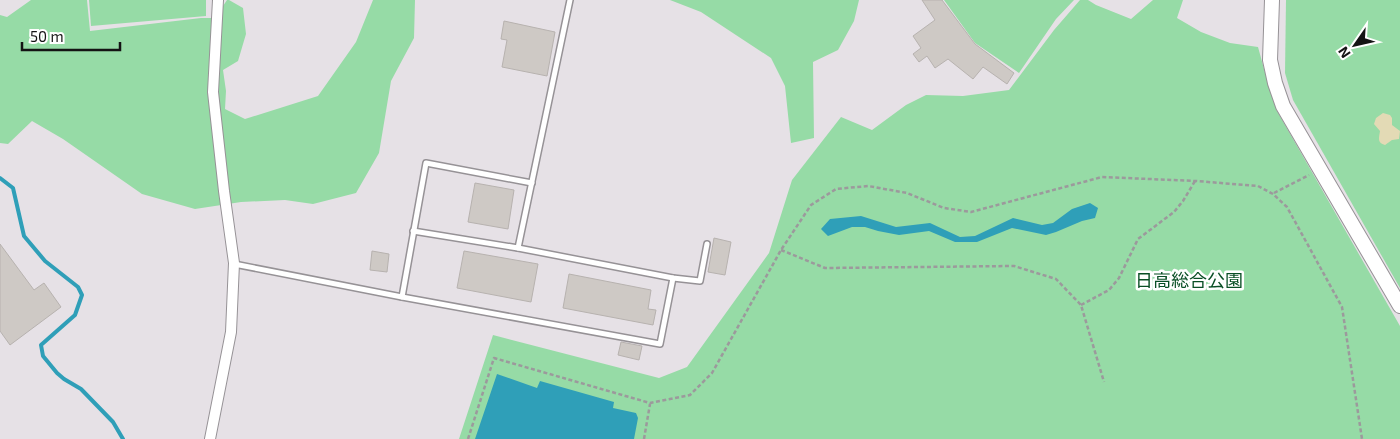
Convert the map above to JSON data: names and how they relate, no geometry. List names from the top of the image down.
{
  "parks": ["日高総合公園"],
  "scale_bar": "50 m",
  "north": "bottom left"
}
